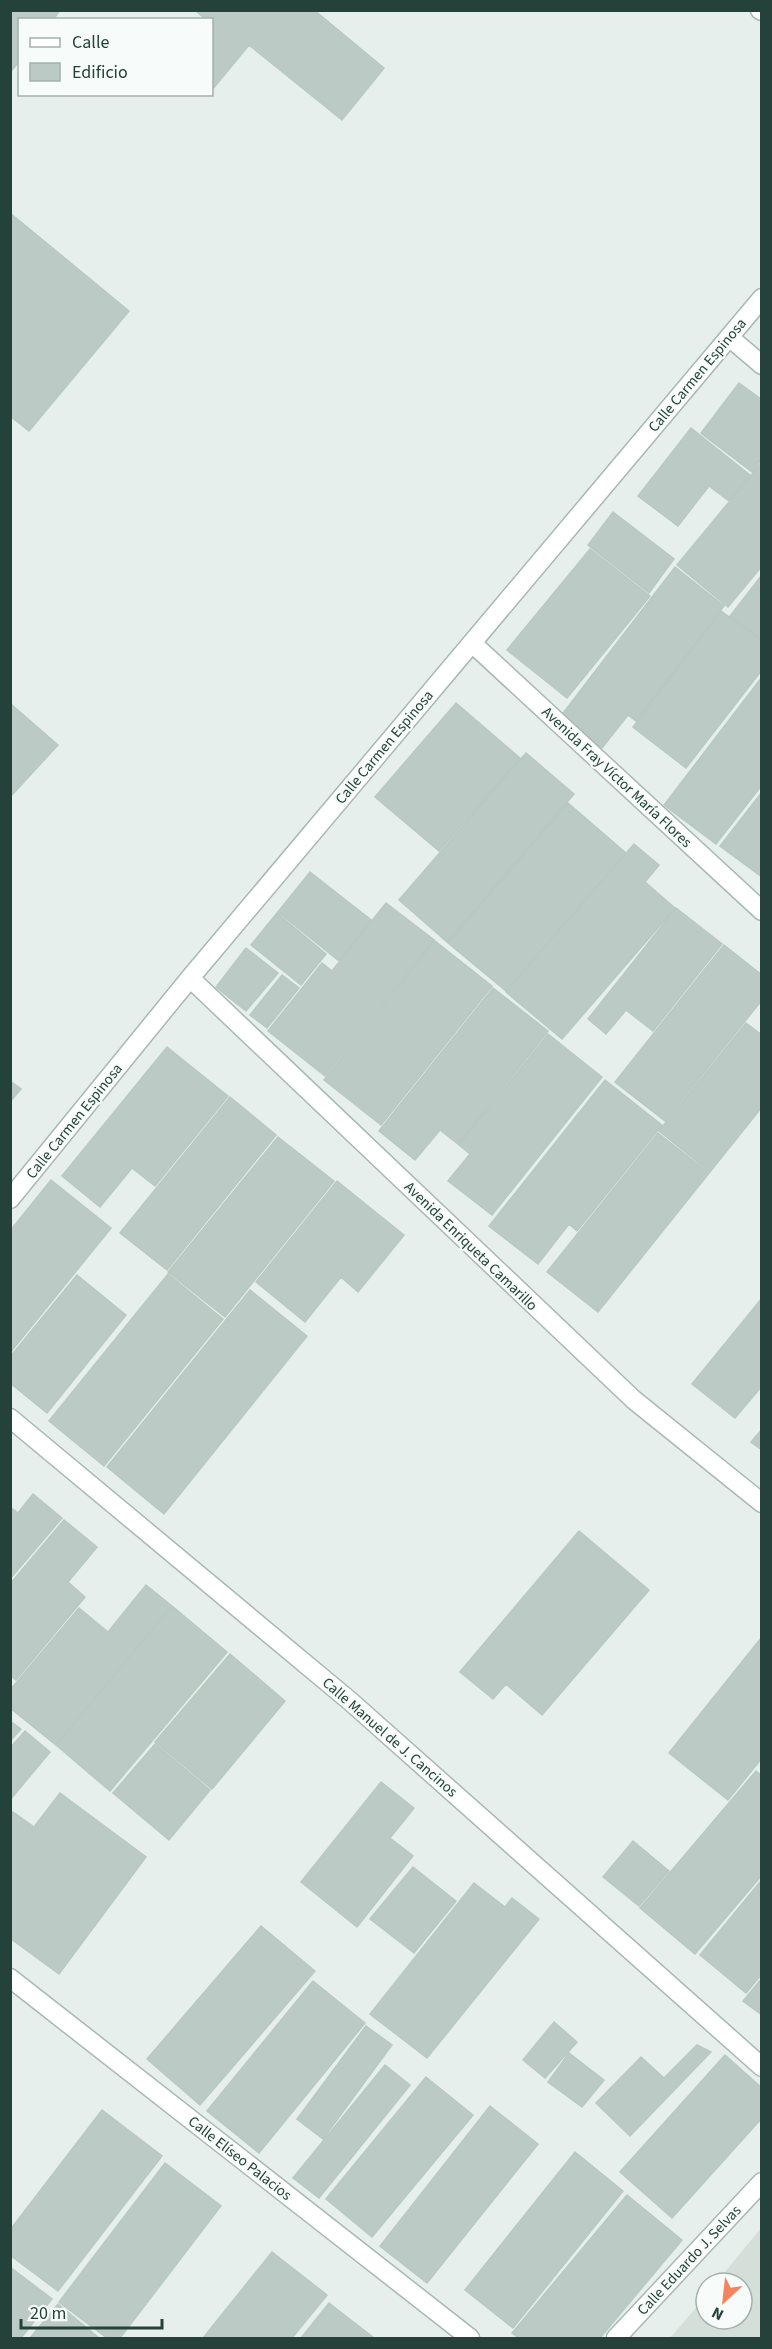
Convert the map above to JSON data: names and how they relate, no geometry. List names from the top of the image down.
{
  "streets": {
    "street": [
      "Calle Carmen Espinosa",
      "Avenida Fray Víctor María Flores",
      "Avenida Enriqueta Camarillo",
      "Calle Manuel de J. Cancinos",
      "Calle Elíseo Palacios",
      "Calle Eduardo J. Selvas"
    ]
  },
  "crossings": [
    ["Calle Carmen Espinosa", "Avenida Fray Víctor María Flores"],
    ["Calle Carmen Espinosa", "Avenida Enriqueta Camarillo"]
  ],
  "legend": ["Calle", "Edificio"],
  "scale_bar": "20 m",
  "north": "bottom left"
}
